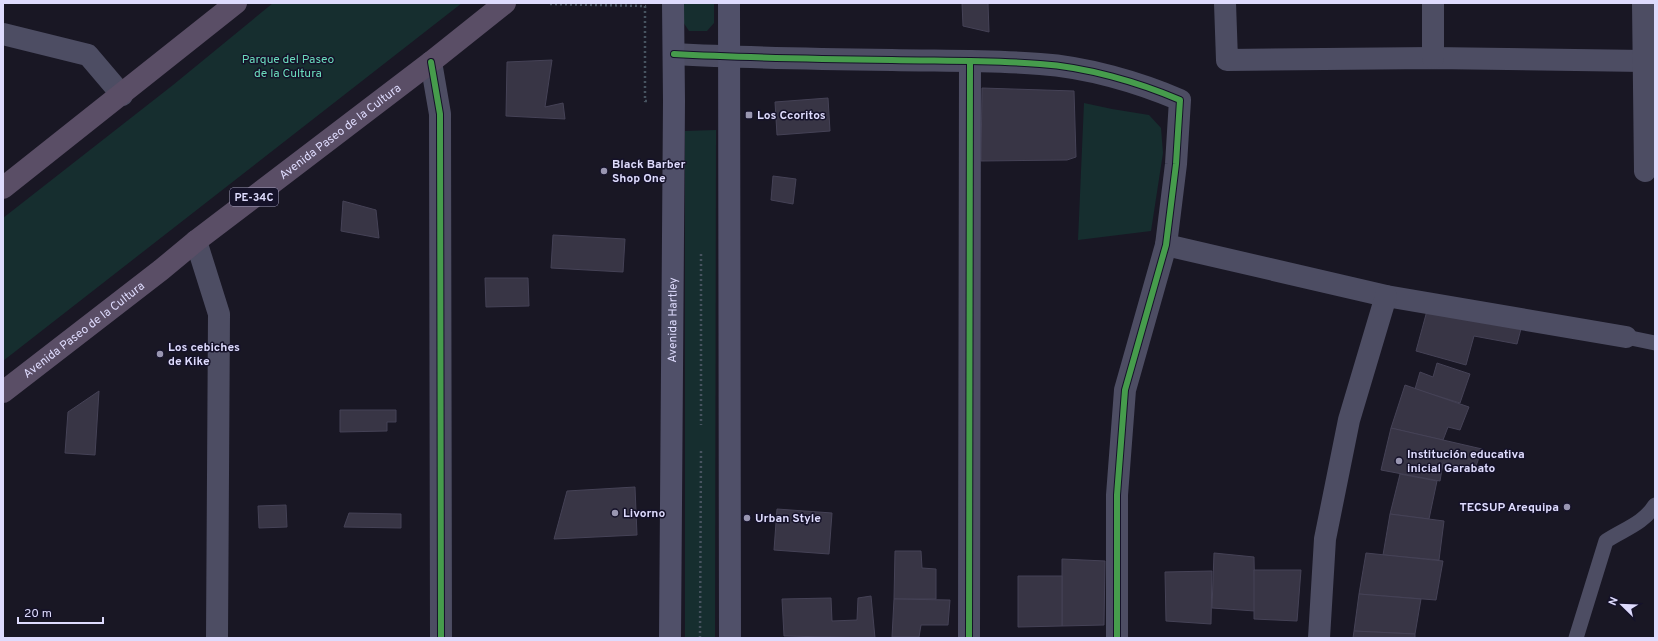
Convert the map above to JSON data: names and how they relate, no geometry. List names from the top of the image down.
{
  "streets": {
    "highway": ["Avenida Paseo de la Cultura", "PE-34C"],
    "main road": ["Avenida Hartley"]
  },
  "parks": ["Parque del Paseo de la Cultura"],
  "places": {
    "transit": ["Los Ccoritos"],
    "other": [
      "Black Barber Shop One",
      "Los cebiches de Kike",
      "Institución educativa inicial Garabato",
      "TECSUP Arequipa",
      "Livorno",
      "Urban Style"
    ]
  },
  "scale_bar": "20 m",
  "north": "top left"
}
